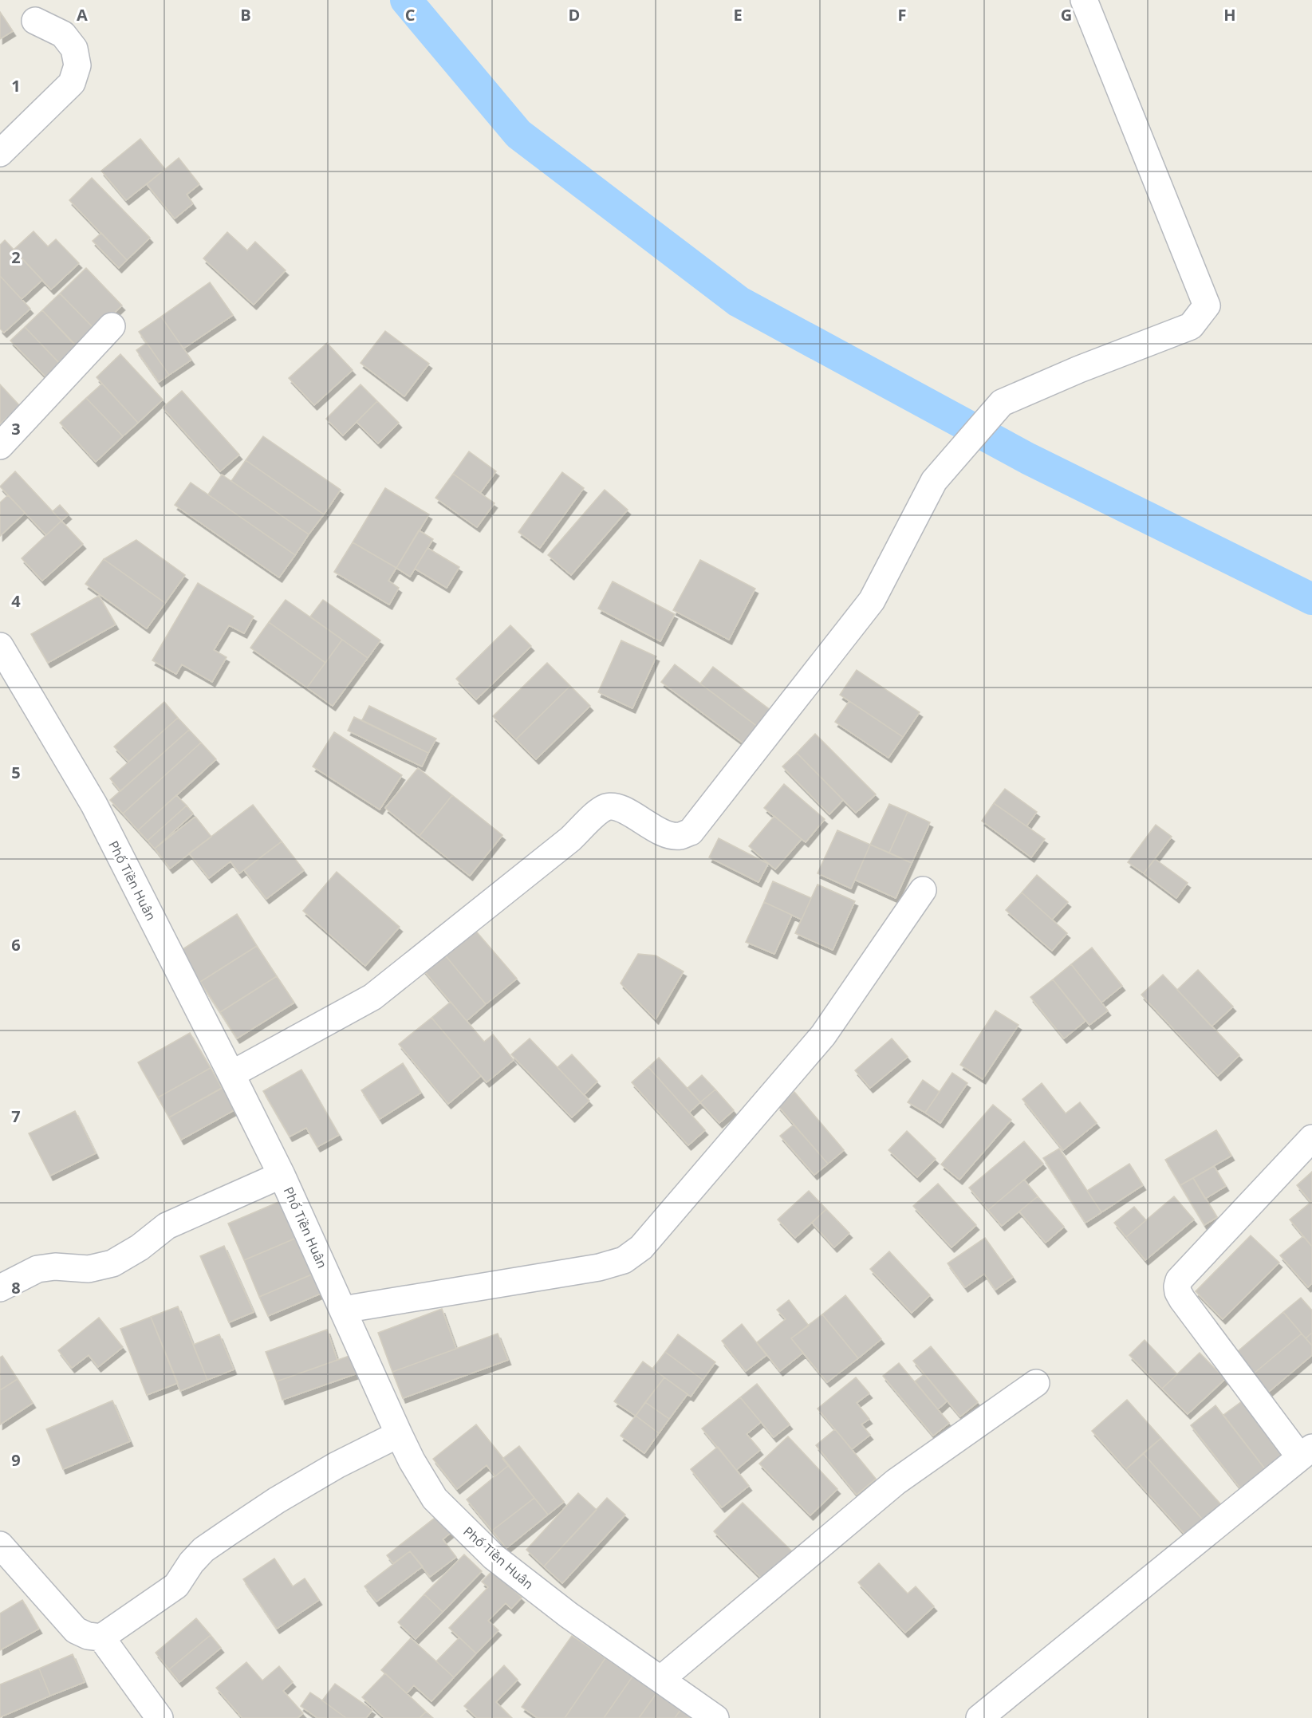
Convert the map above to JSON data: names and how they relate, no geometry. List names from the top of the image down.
{
  "streets": {
    "street": ["Phố Tiền Huân"]
  },
  "grid": {
    "columns": [
      "A",
      "B",
      "C",
      "D",
      "E",
      "F",
      "G",
      "H"
    ],
    "rows": [
      "1",
      "2",
      "3",
      "4",
      "5",
      "6",
      "7",
      "8",
      "9"
    ]
  }
}
